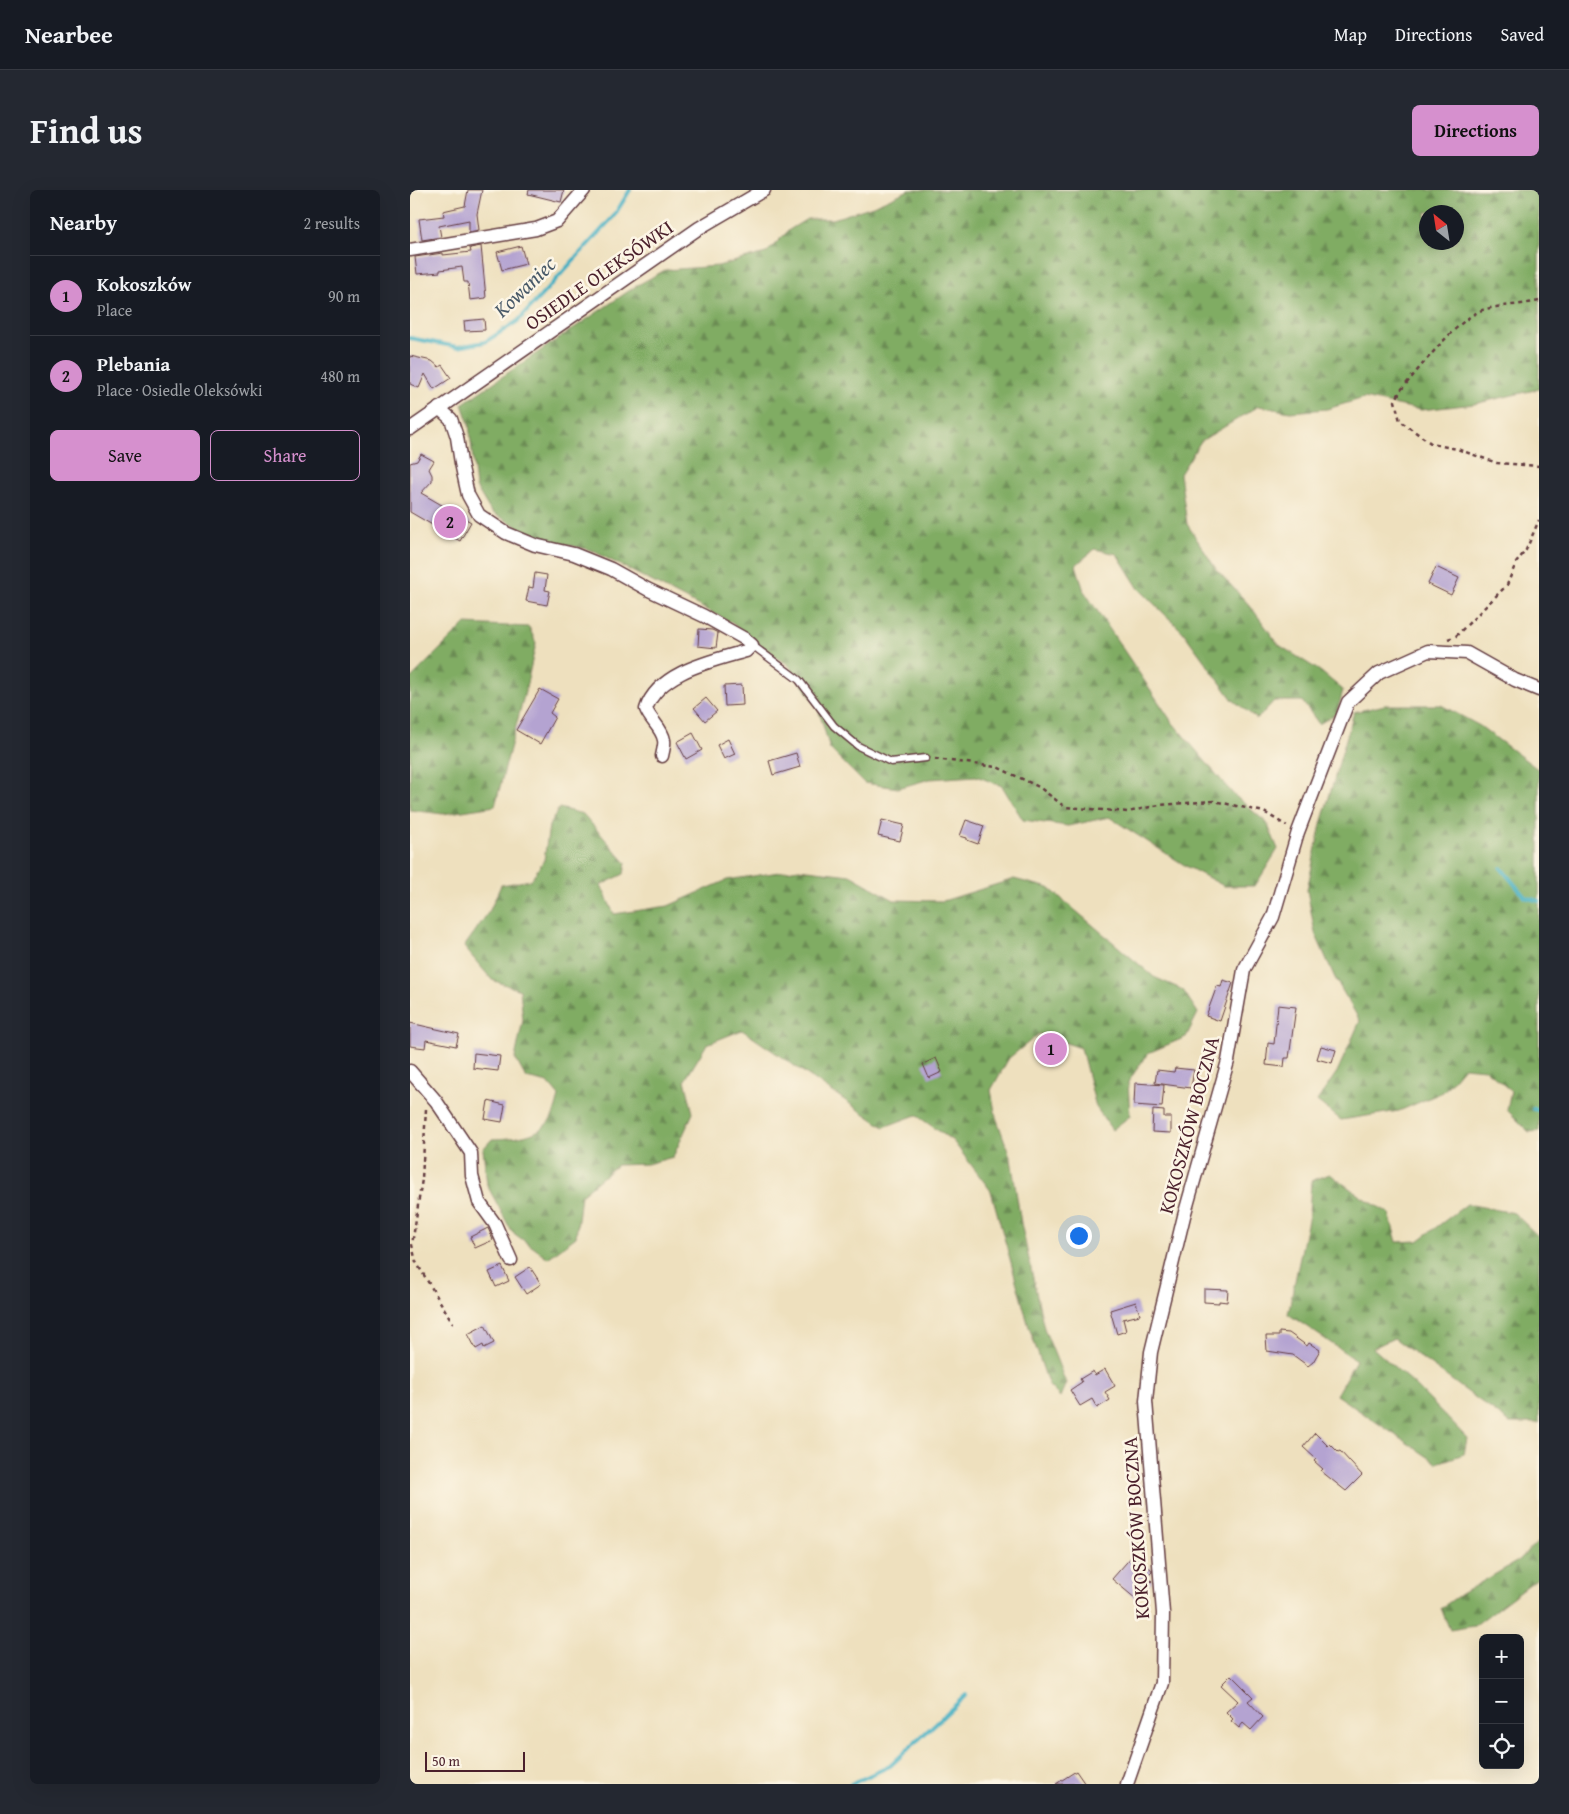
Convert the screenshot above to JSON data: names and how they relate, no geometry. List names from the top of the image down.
{
  "streets": {
    "street": ["OSIEDLE OLEKSÓWKI", "KOKOSZKÓW BOCZNA"]
  },
  "water": ["Kowaniec"],
  "scale_bar": "50 m",
  "north": "top left",
  "page": {
    "header": "Nearbee",
    "nav": ["Map", "Directions", "Saved"],
    "title": "Find us",
    "buttons": [
      "Directions",
      ["Save", "Share"]
    ],
    "heading": ["Nearby", "2 results"],
    "list": [
      {
        "mark": "1",
        "name": "Kokoszków",
        "note": "Place",
        "value": "90 m"
      },
      {
        "mark": "2",
        "name": "Plebania",
        "note": "Place · Osiedle Oleksówki",
        "value": "480 m"
      }
    ],
    "pins": ["2", "1"],
    "map_buttons": ["+", "−"],
    "scale": "50 m"
  }
}
